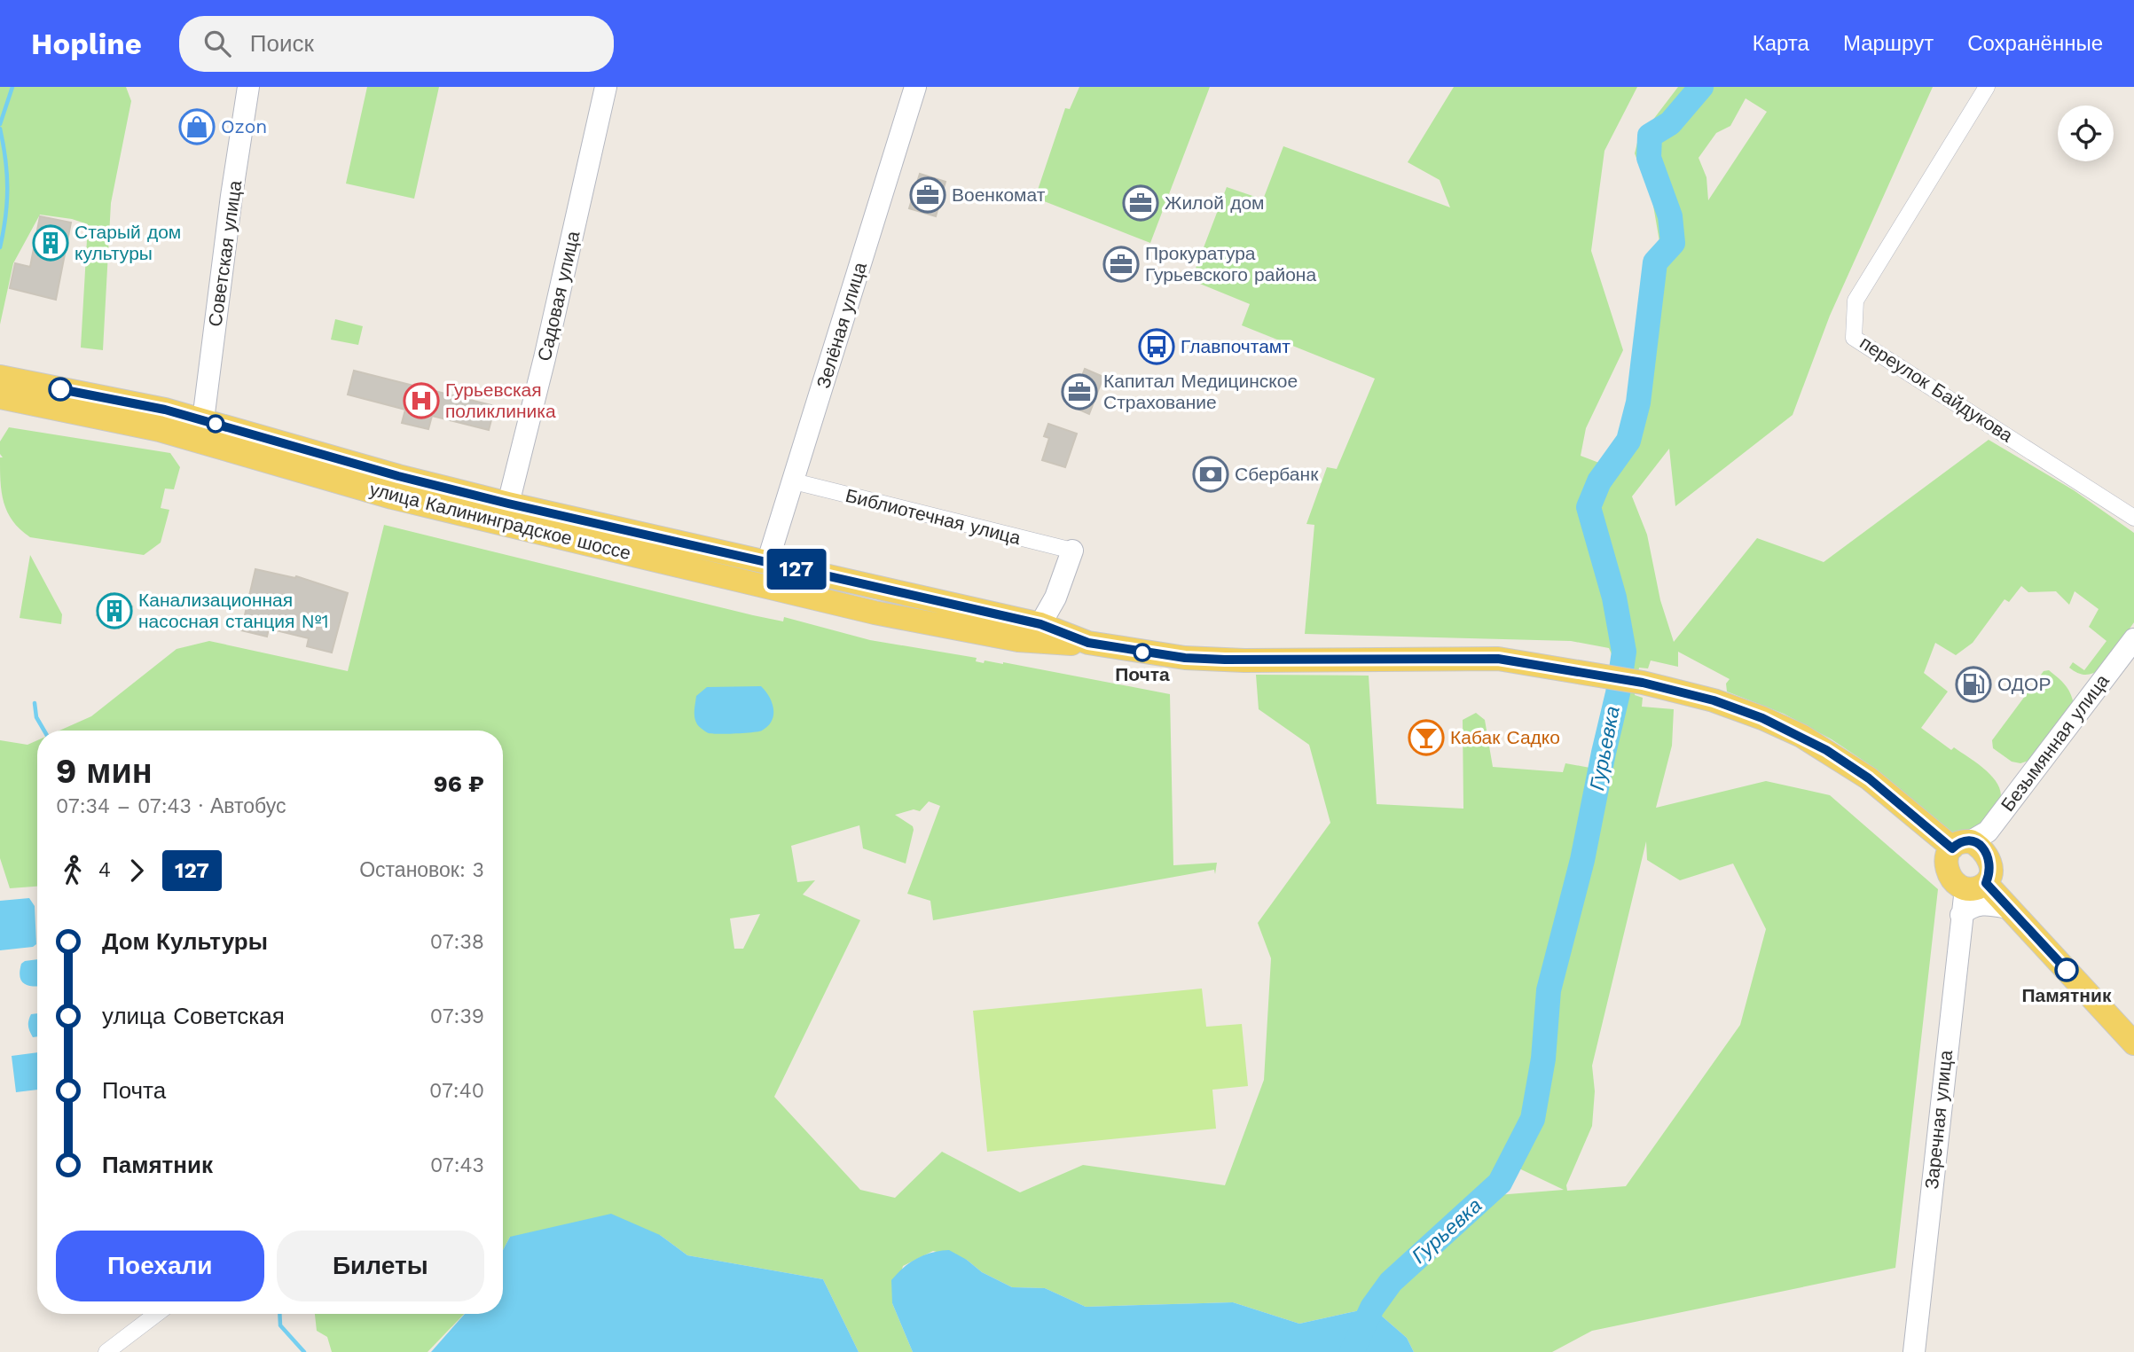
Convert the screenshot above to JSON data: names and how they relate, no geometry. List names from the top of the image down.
{
  "streets": {
    "main road": [
      "Советская улица",
      "Садовая улица",
      "Зелёная улица",
      "улица Калининградское шоссе",
      "Безымянная улица",
      "Заречная улица"
    ],
    "street": ["переулок Байдукова", "Библиотечная улица"]
  },
  "crossings": [
    ["Советская улица", "улица Калининградское шоссе"],
    ["Зелёная улица", "Библиотечная улица"],
    ["Безымянная улица", "Заречная улица"]
  ],
  "water": ["Гурьевка"],
  "places": {
    "shop": ["Ozon"],
    "office": [
      "Военкомат",
      "Жилой дом",
      "Прокуратура Гурьевского района",
      "Капитал Медицинское Страхование"
    ],
    "building": ["Старый дом культуры", "Канализационная насосная станция №1"],
    "bus stop": ["Главпочтамт"],
    "hospital": ["Гурьевская поликлиника"],
    "bank": ["Сбербанк"],
    "other": ["Почта", "Памятник"],
    "fuel station": ["ОДОР"],
    "bar": ["Кабак Садко"]
  },
  "lines": ["bus line 127"],
  "page": {
    "header": "Hopline",
    "search": "Поиск",
    "nav": ["Карта", "Маршрут", "Сохранённые"],
    "on_map": "127",
    "heading": ["9 мин", "07:34 – 07:43 · Автобус", "96 ₽"],
    "legs": ["4", "127", "Остановок: 3"],
    "list": [
      {
        "name": "Дом Культуры",
        "value": "07:38"
      },
      {
        "name": "улица Советская",
        "value": "07:39"
      },
      {
        "name": "Почта",
        "value": "07:40"
      },
      {
        "name": "Памятник",
        "value": "07:43"
      }
    ],
    "buttons": ["Поехали", "Билеты"]
  }
}
